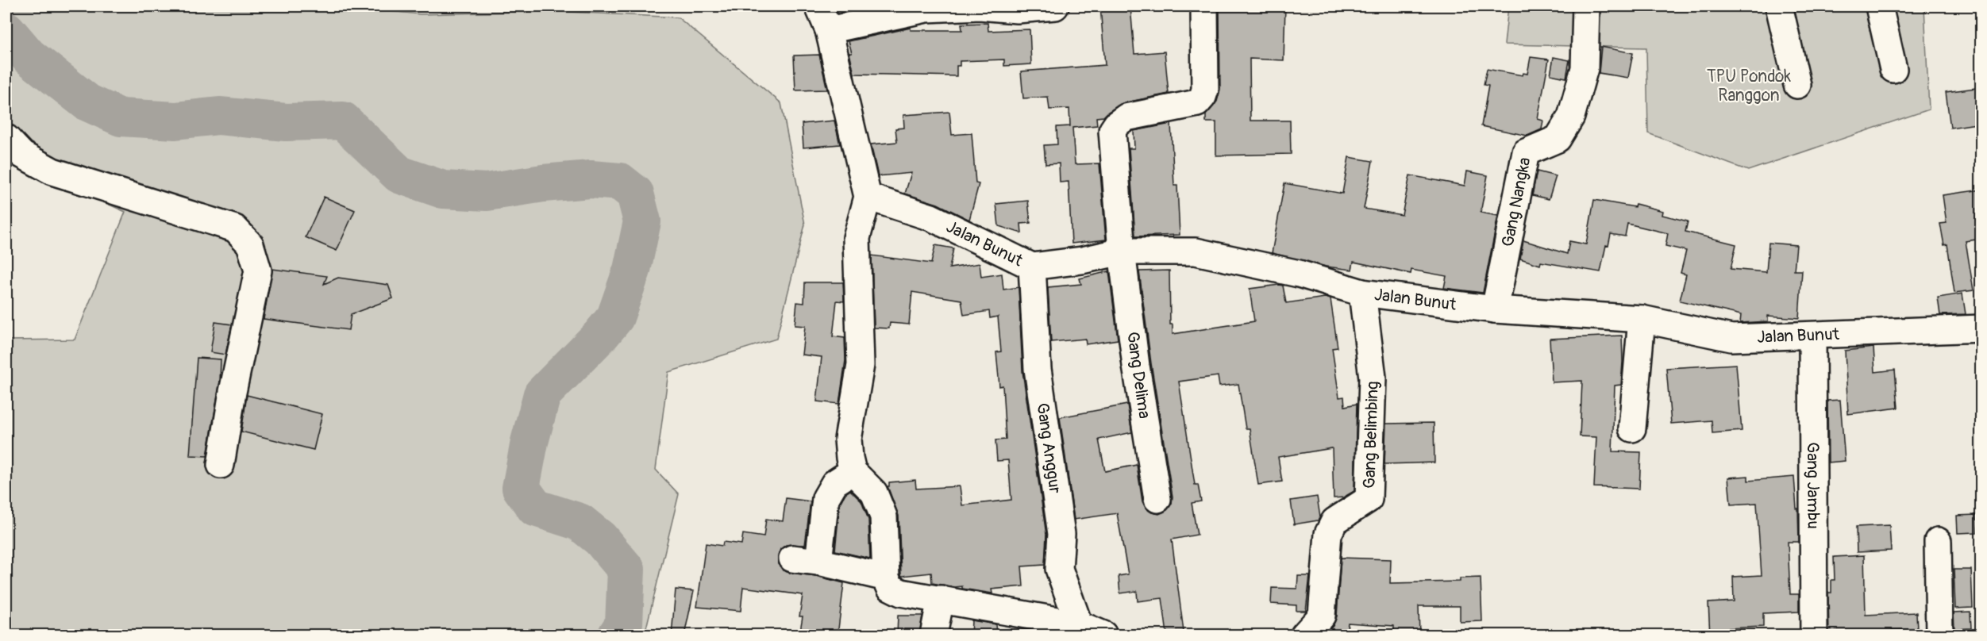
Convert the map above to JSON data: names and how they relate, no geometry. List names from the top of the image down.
{
  "streets": {
    "street": [
      "Gang Nangka",
      "Jalan Bunut",
      "Gang Delima",
      "Gang Belimbing",
      "Gang Anggur",
      "Gang Jambu"
    ]
  },
  "crossings": [
    ["Gang Nangka", "Jalan Bunut"],
    ["Jalan Bunut", "Gang Delima"],
    ["Jalan Bunut", "Gang Belimbing"],
    ["Jalan Bunut", "Gang Anggur"],
    ["Jalan Bunut", "Gang Jambu"]
  ],
  "parks": ["TPU Pondok Ranggon"]
}
